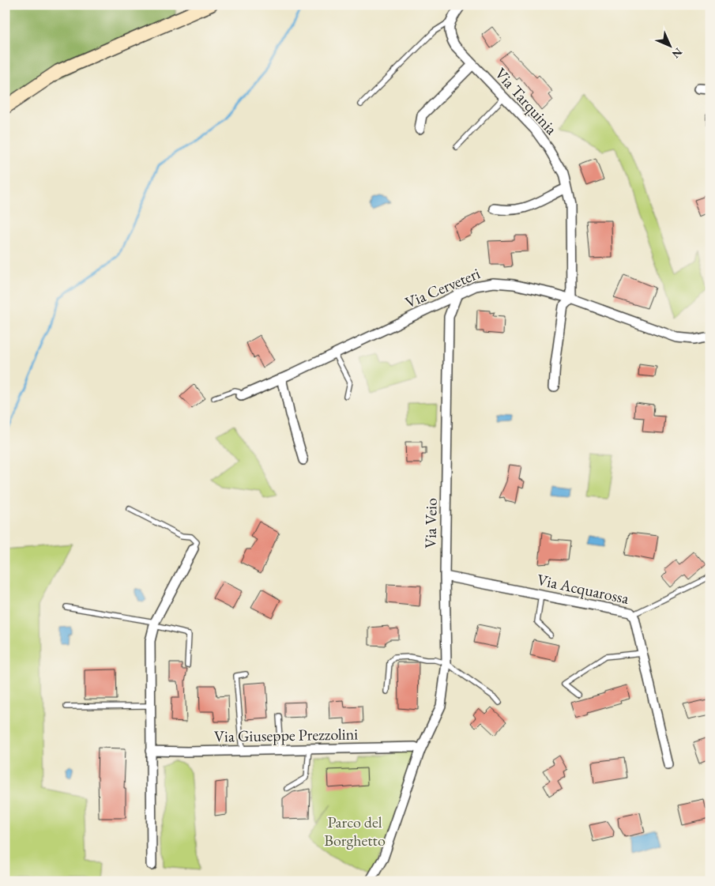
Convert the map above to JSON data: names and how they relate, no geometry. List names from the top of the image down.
{
  "streets": {
    "street": [
      "Via Tarquinia",
      "Via Cerveteri",
      "Via Veio",
      "Via Acquarossa",
      "Via Giuseppe Prezzolini"
    ]
  },
  "crossings": [
    ["Via Tarquinia", "Via Cerveteri"],
    ["Via Cerveteri", "Via Veio"],
    ["Via Veio", "Via Acquarossa"],
    ["Via Veio", "Via Giuseppe Prezzolini"]
  ],
  "parks": ["Parco del Borghetto"],
  "north": "bottom right"
}
